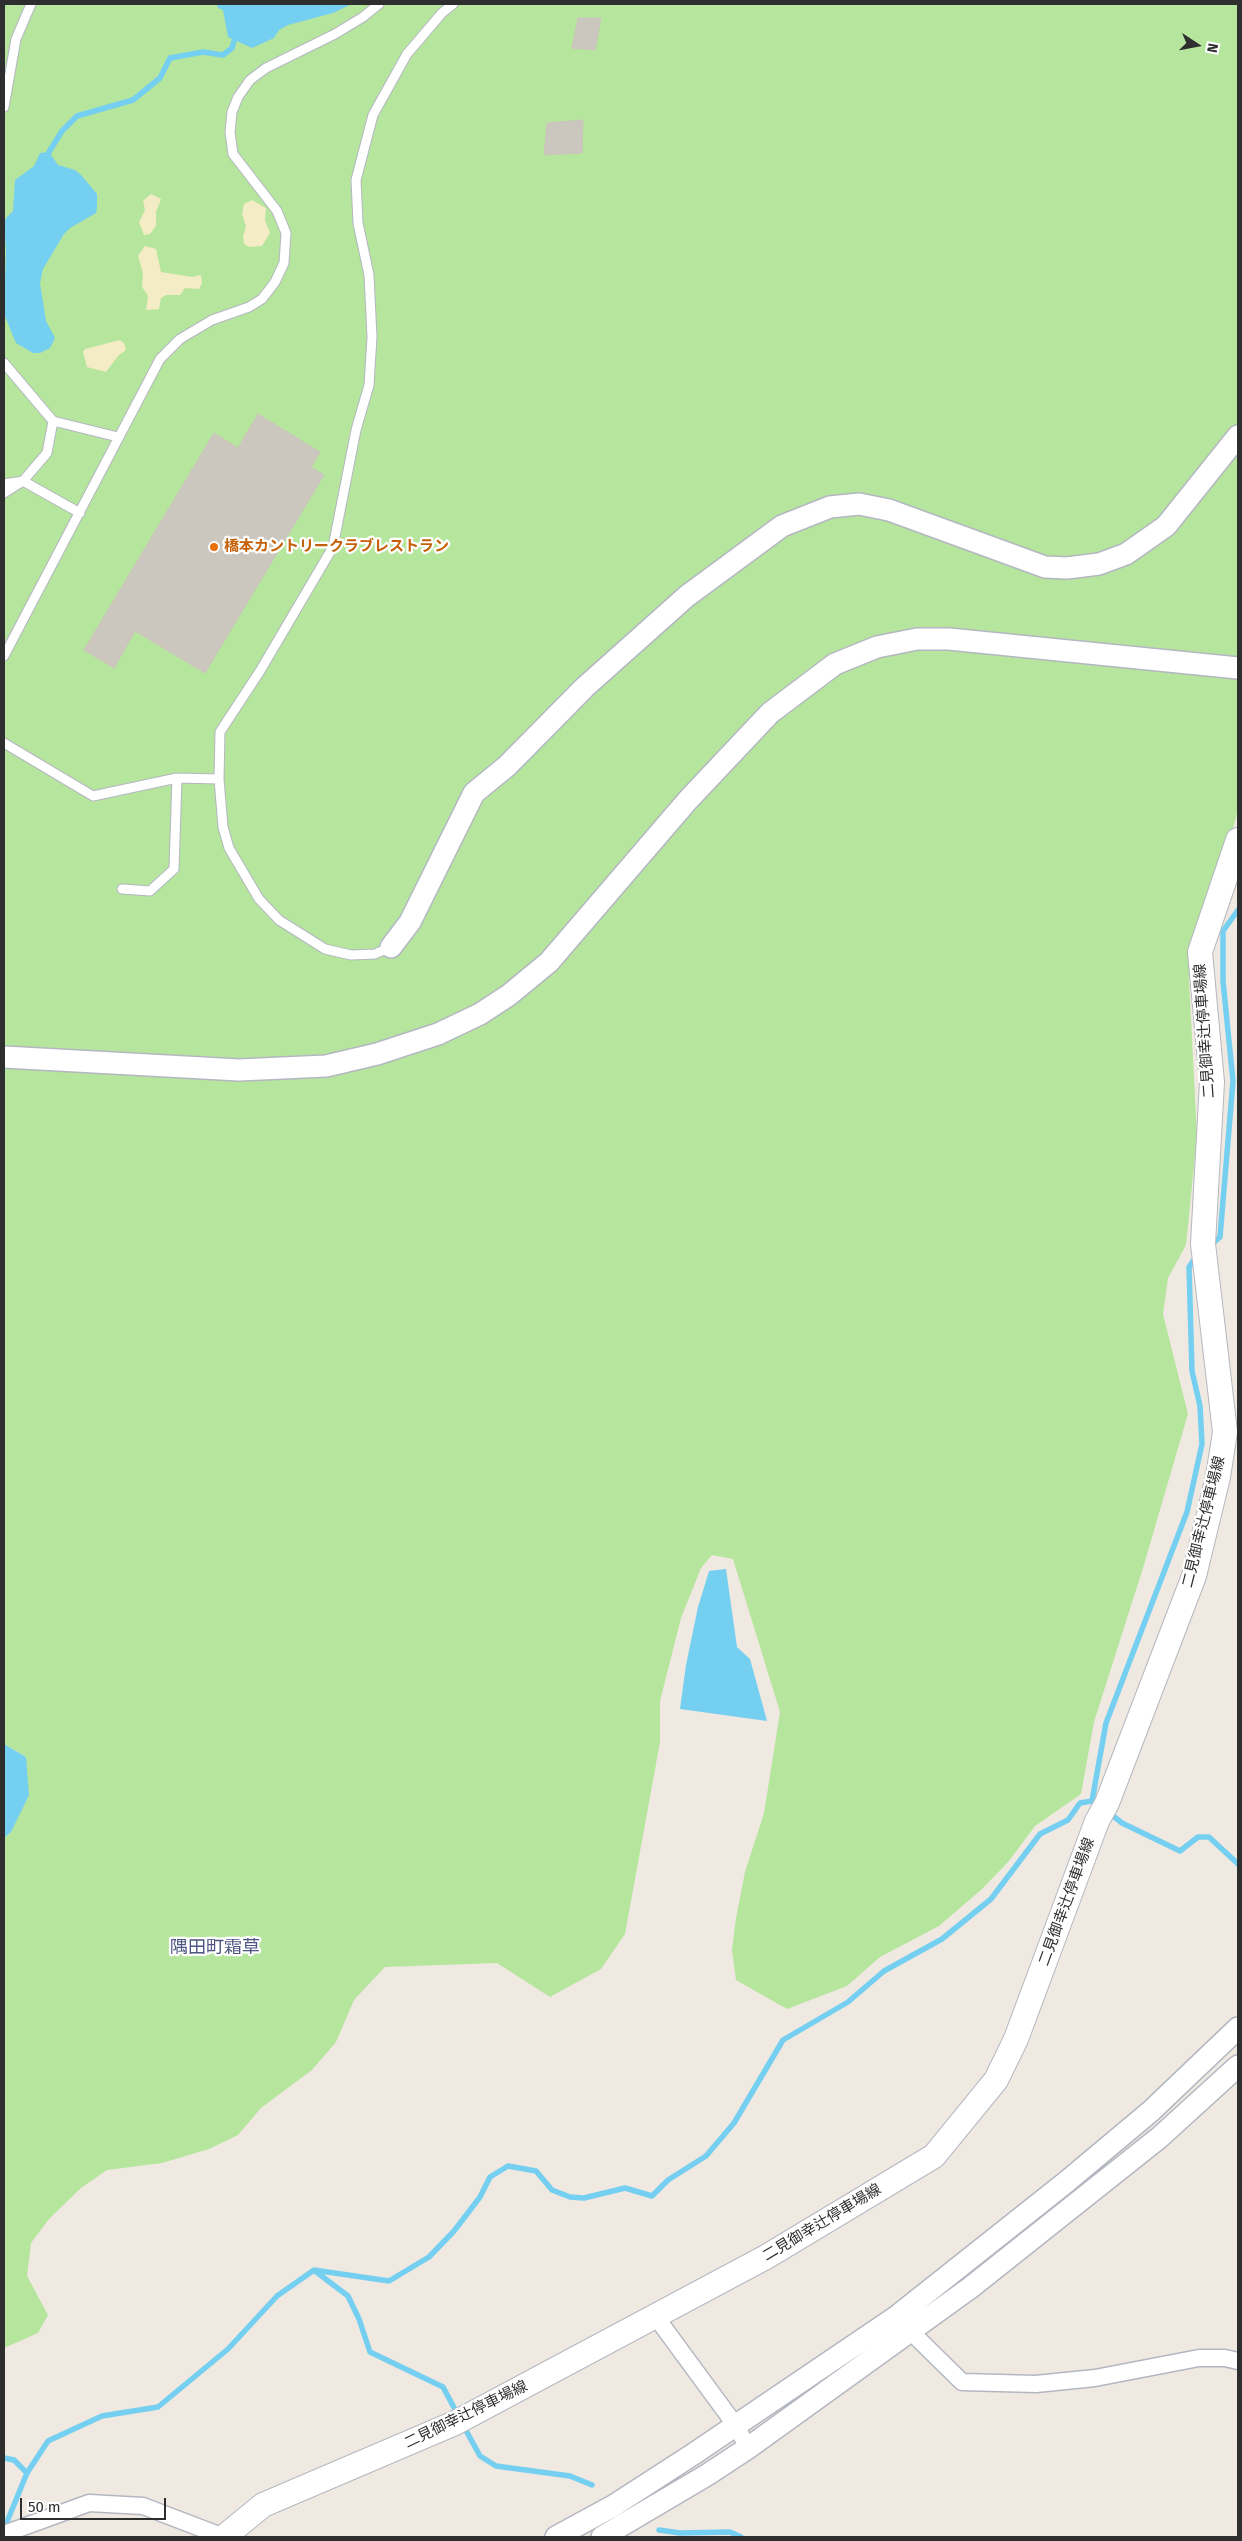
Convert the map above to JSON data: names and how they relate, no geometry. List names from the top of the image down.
{
  "streets": {
    "main road": ["二見御幸辻停車場線"]
  },
  "districts": ["隅田町霜草"],
  "places": ["橋本カントリークラブレストラン"],
  "scale_bar": "50 m",
  "north": "right"
}
